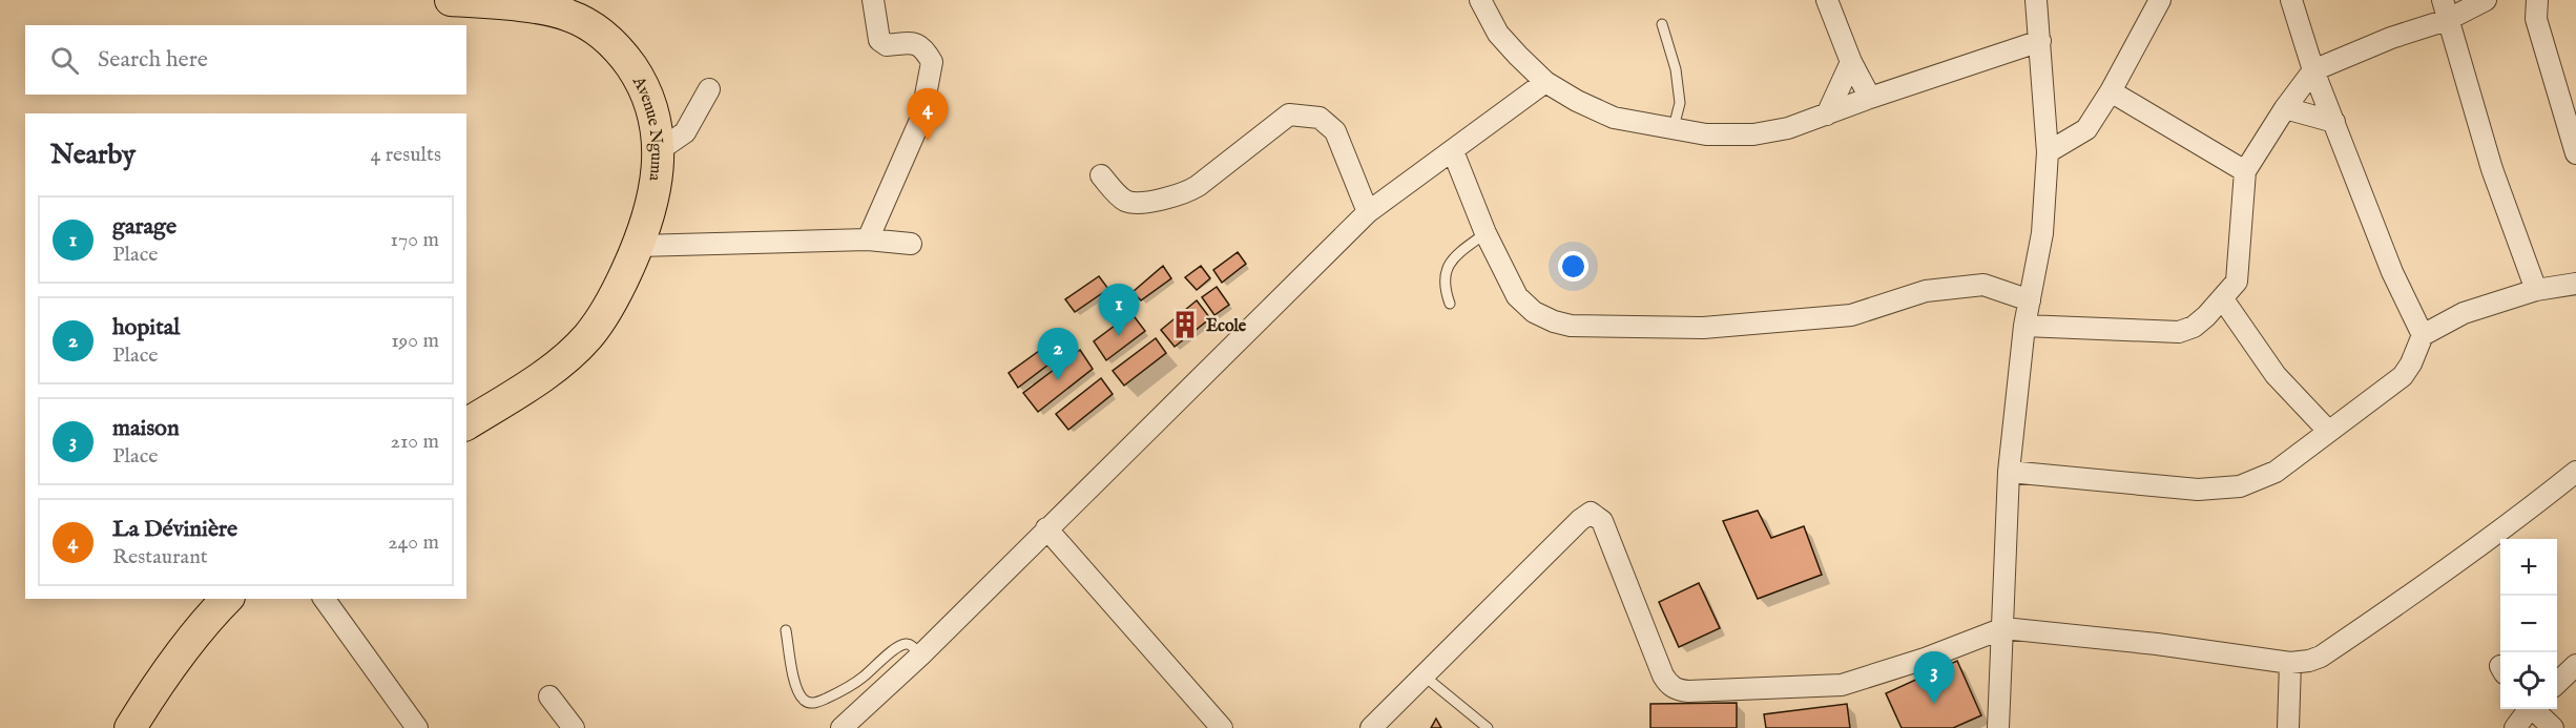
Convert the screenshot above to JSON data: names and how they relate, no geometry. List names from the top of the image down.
{
  "streets": {
    "main road": ["Avenue Nguma"]
  },
  "places": {
    "building": ["Ecole"]
  },
  "page": {
    "search": "Search here",
    "pins": [
      "4",
      "1",
      "2",
      "3"
    ],
    "heading": ["Nearby", "4 results"],
    "list": [
      {
        "mark": "1",
        "name": "garage",
        "note": "Place",
        "value": "170 m"
      },
      {
        "mark": "2",
        "name": "hopital",
        "note": "Place",
        "value": "190 m"
      },
      {
        "mark": "3",
        "name": "maison",
        "note": "Place",
        "value": "210 m"
      },
      {
        "mark": "4",
        "name": "La Dévinière",
        "note": "Restaurant",
        "value": "240 m"
      }
    ],
    "map_buttons": ["+", "−"]
  }
}
